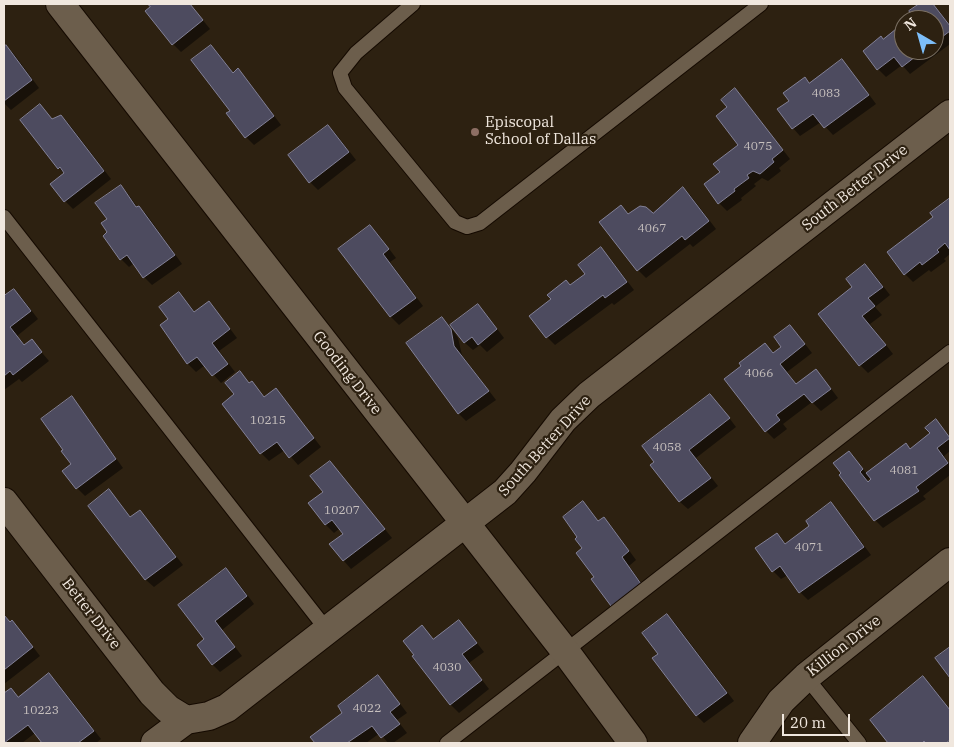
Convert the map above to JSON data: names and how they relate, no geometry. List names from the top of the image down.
{
  "streets": {
    "street": [
      "South Better Drive",
      "Gooding Drive",
      "Better Drive",
      "Killion Drive"
    ]
  },
  "crossings": [
    ["South Better Drive", "Gooding Drive"],
    ["South Better Drive", "Better Drive"]
  ],
  "places": ["Episcopal School of Dallas"],
  "house_numbers": [
    "4083",
    "4075",
    "4067",
    "4066",
    "10215",
    "4058",
    "4081",
    "10207",
    "4071",
    "4030",
    "4022",
    "10223"
  ],
  "scale_bar": "20 m",
  "north": "top left"
}
